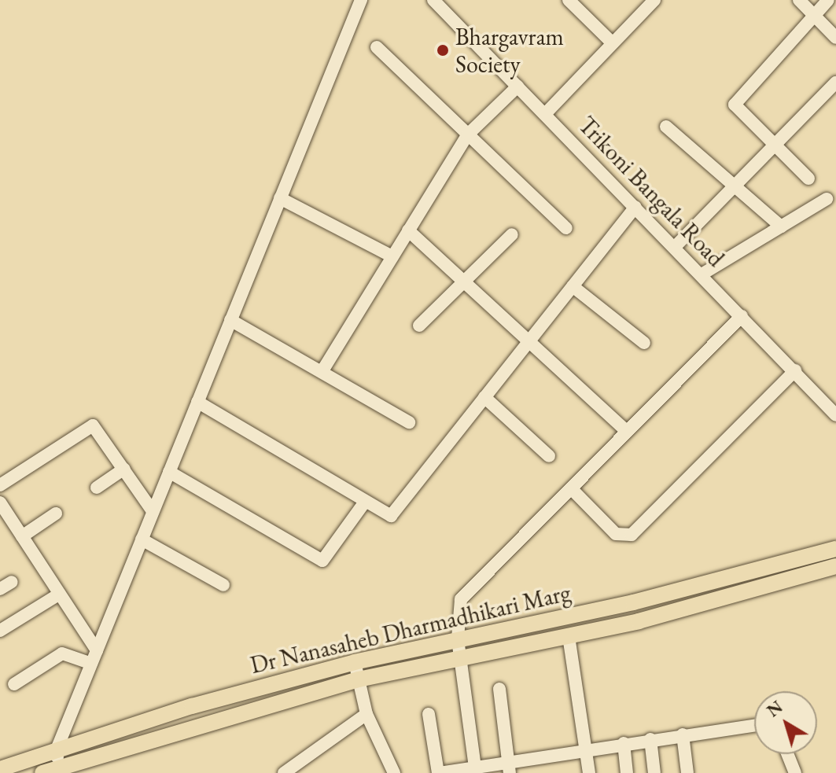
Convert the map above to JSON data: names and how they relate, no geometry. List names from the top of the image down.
{
  "streets": {
    "main road": ["Dr Nanasaheb Dharmadhikari Marg"],
    "street": ["Trikoni Bangala Road"]
  },
  "places": ["Bhargavram Society"],
  "north": "top left"
}
